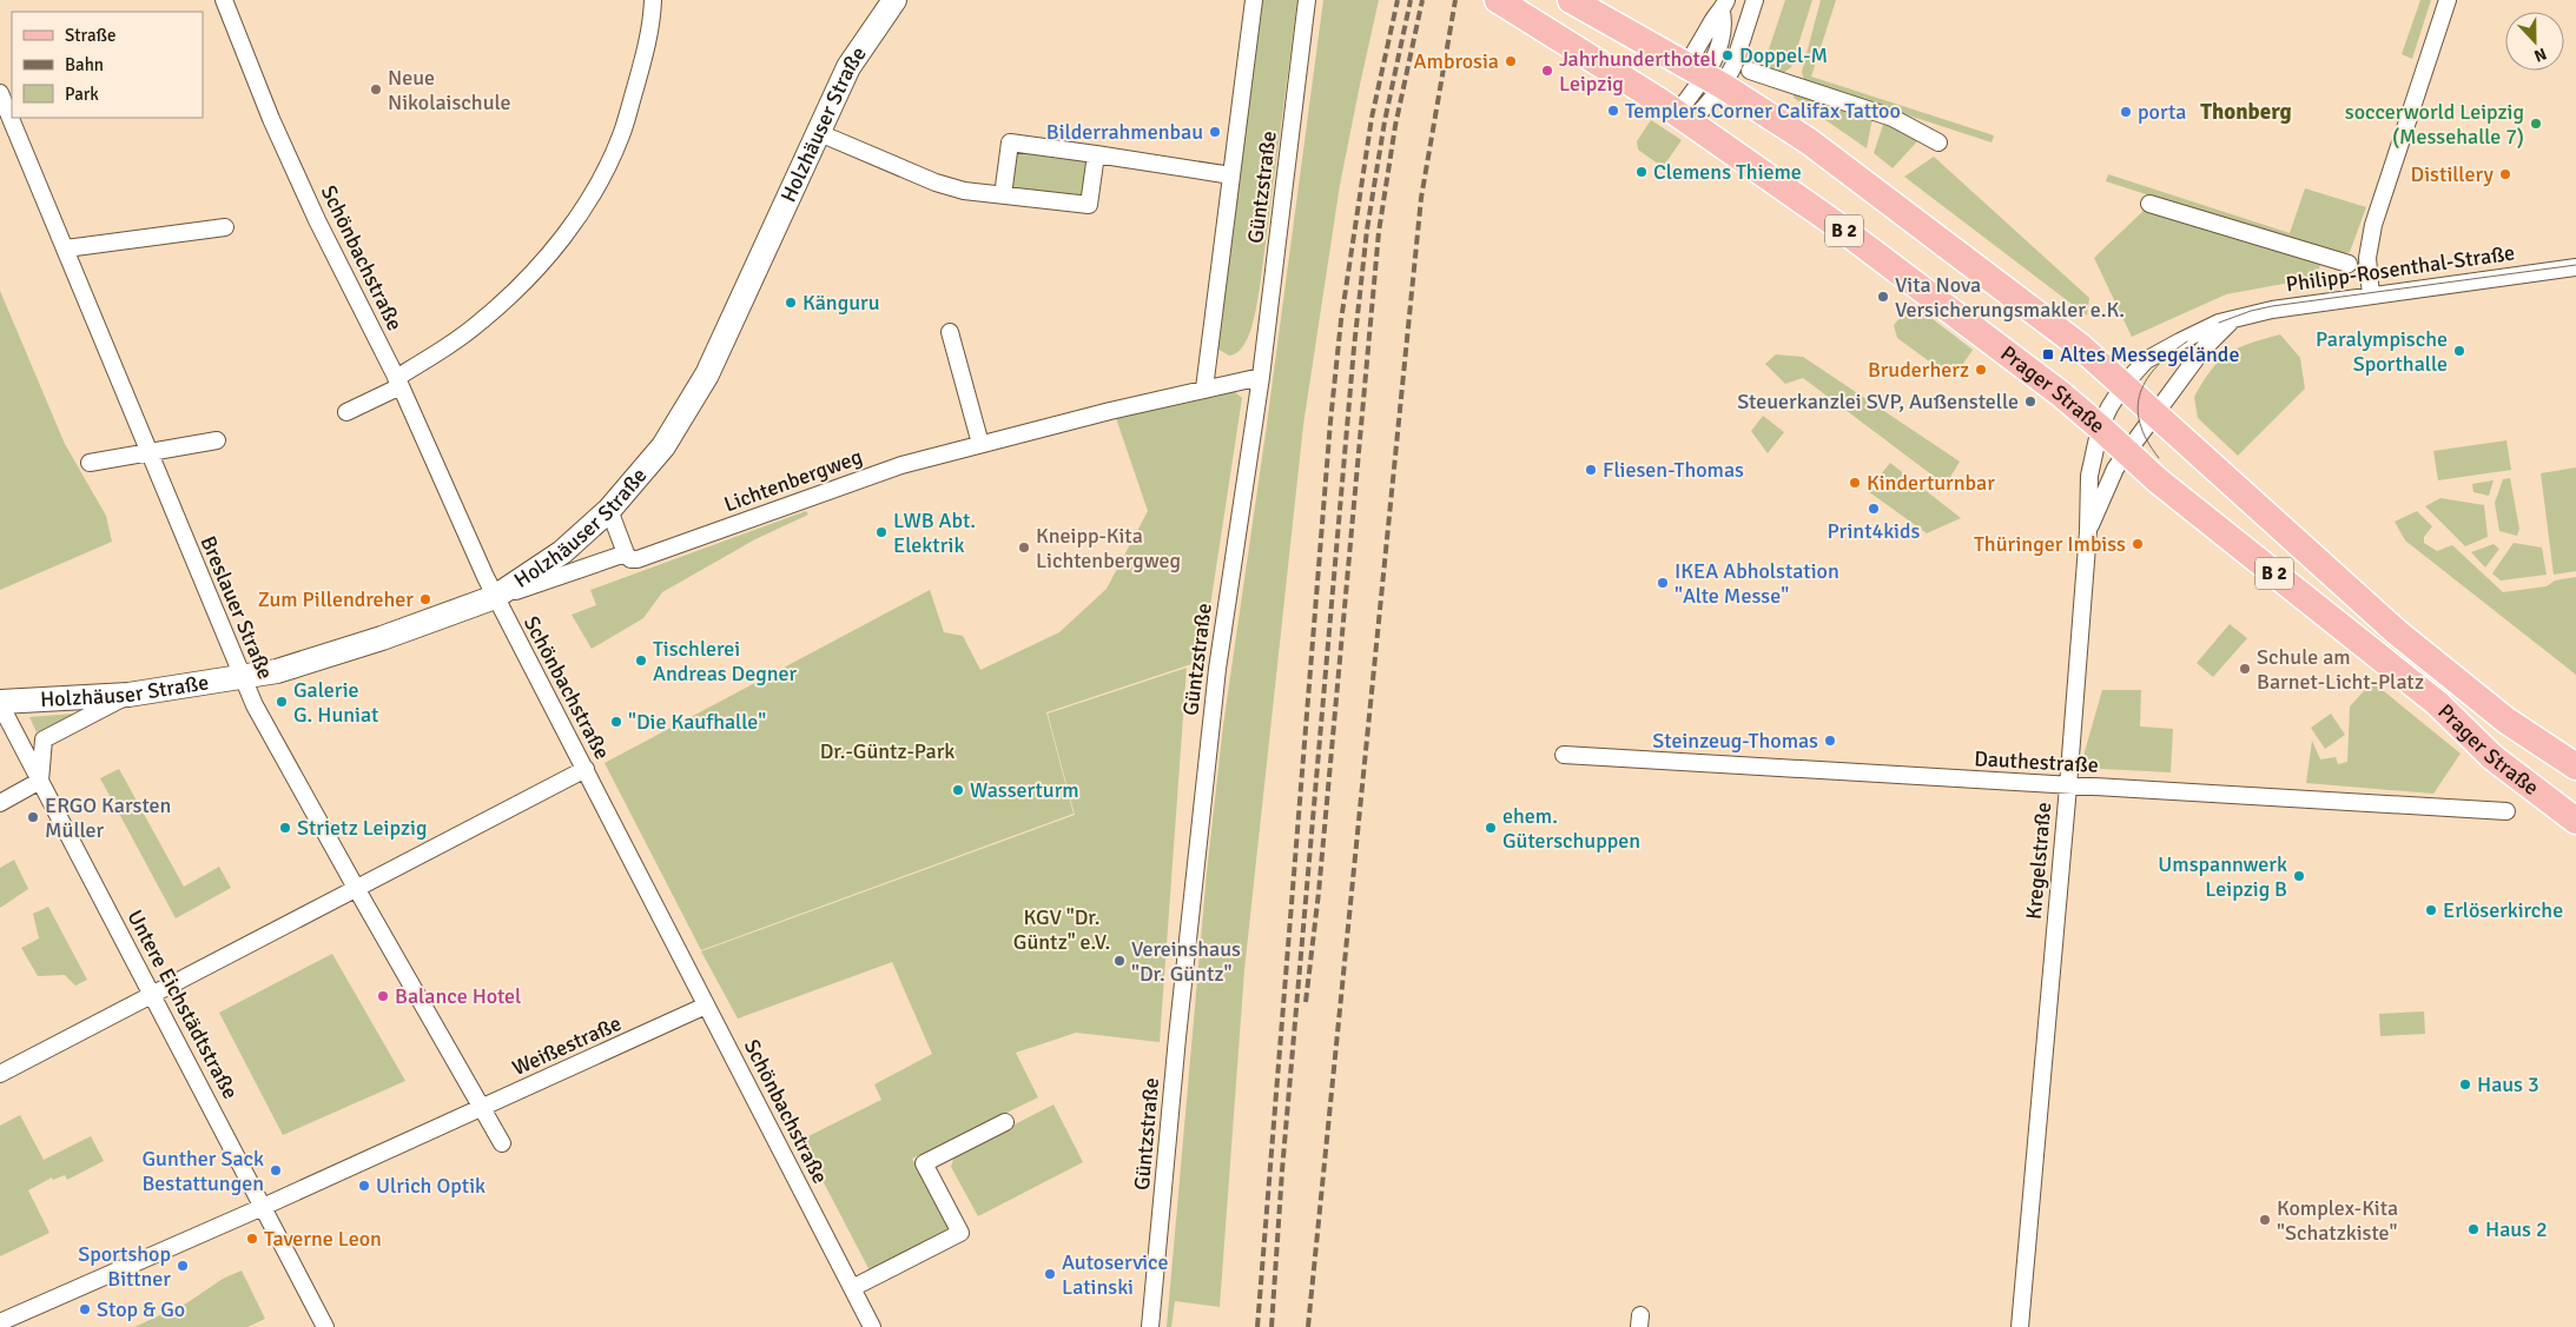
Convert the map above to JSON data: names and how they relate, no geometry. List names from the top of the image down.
{
  "streets": {
    "main road": ["Holzhäuser Straße", "B 2", "Prager Straße"],
    "street": [
      "Güntzstraße",
      "Schönbachstraße",
      "Philipp-Rosenthal-Straße",
      "Lichtenbergweg",
      "Breslauer Straße",
      "Dauthestraße",
      "Kregelstraße",
      "Untere Eichstädtstraße",
      "Weißestraße"
    ]
  },
  "crossings": [
    ["Holzhäuser Straße", "Schönbachstraße"],
    ["Holzhäuser Straße", "Lichtenbergweg"],
    ["Holzhäuser Straße", "Breslauer Straße"],
    ["Holzhäuser Straße", "Untere Eichstädtstraße"],
    ["Güntzstraße", "Lichtenbergweg"],
    ["Schönbachstraße", "Lichtenbergweg"],
    ["Schönbachstraße", "Weißestraße"],
    ["Philipp-Rosenthal-Straße", "Prager Straße"],
    ["Philipp-Rosenthal-Straße", "Kregelstraße"],
    ["Prager Straße", "Kregelstraße"],
    ["Breslauer Straße", "Weißestraße"],
    ["Dauthestraße", "Kregelstraße"],
    ["Untere Eichstädtstraße", "Weißestraße"]
  ],
  "districts": ["Thonberg"],
  "parks": ["Dr.-Güntz-Park", "KGV \"Dr. Güntz\" e.V."],
  "places": {
    "other": [
      "Doppel-M",
      "Ambrosia",
      "Jahrhunderthotel Leipzig",
      "Neue Nikolaischule",
      "Templers Corner Califax Tattoo",
      "porta",
      "soccerworld Leipzig (Messehalle 7)",
      "Bilderrahmenbau",
      "Clemens Thieme",
      "Distillery",
      "Vita Nova Versicherungsmakler e.K.",
      "Känguru",
      "Paralympische Sporthalle",
      "Bruderherz",
      "Steuerkanzlei SVP, Außenstelle",
      "Fliesen-Thomas",
      "Kinderturnbar",
      "Print4kids",
      "LWB Abt. Elektrik",
      "Thüringer Imbiss",
      "Kneipp-Kita Lichtenbergweg",
      "IKEA Abholstation \"Alte Messe\"",
      "Zum Pillendreher",
      "Tischlerei Andreas Degner",
      "Schule am Barnet-Licht-Platz",
      "Galerie G. Huniat",
      "\"Die Kaufhalle\"",
      "Steinzeug-Thomas",
      "Wasserturm",
      "ERGO Karsten Müller",
      "Strietz Leipzig",
      "ehem. Güterschuppen",
      "Umspannwerk Leipzig B",
      "Erlöserkirche",
      "Vereinshaus \"Dr. Güntz\"",
      "Balance Hotel",
      "Haus 3",
      "Gunther Sack Bestattungen",
      "Ulrich Optik",
      "Komplex-Kita \"Schatzkiste\"",
      "Haus 2",
      "Taverne Leon",
      "Sportshop Bittner",
      "Autoservice Latinski",
      "Stop & Go"
    ],
    "transit": ["Altes Messegelände"]
  },
  "legend": ["Straße", "Bahn", "Park"],
  "north": "bottom"
}
